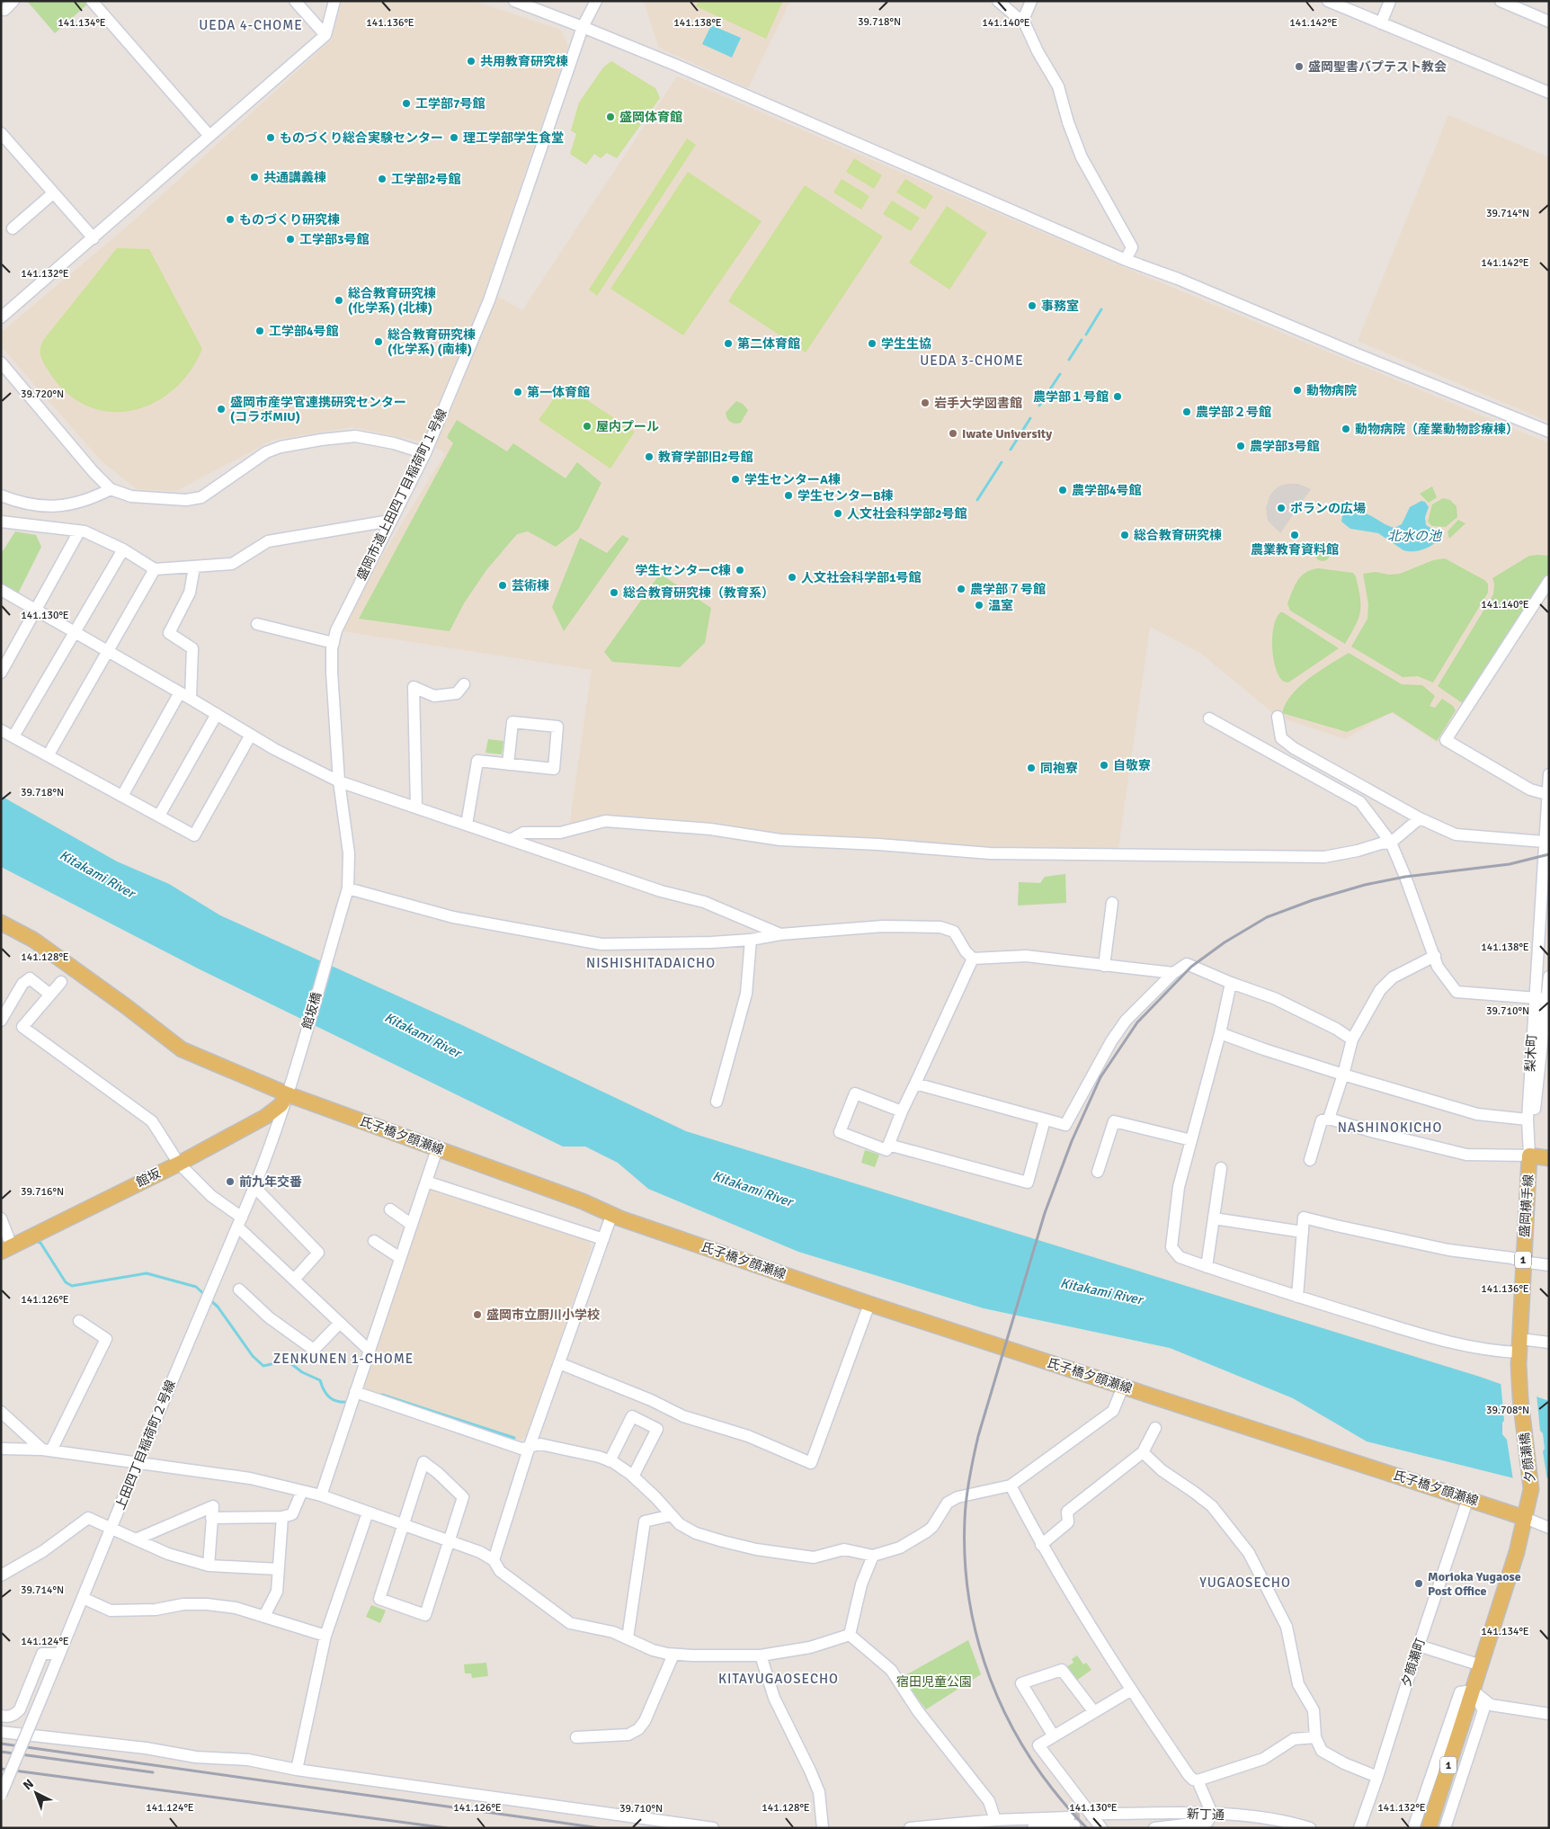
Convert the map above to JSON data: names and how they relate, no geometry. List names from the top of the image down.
{
  "streets": {
    "main road": [
      "氏子橋夕顔瀬線",
      "館坂",
      "盛岡横手線",
      "1"
    ],
    "street": [
      "盛岡市道上田四丁目稲荷町１号線",
      "館坂橋",
      "梨木町",
      "上田四丁目稲荷町２号線",
      "夕顔瀬町",
      "新丁通"
    ]
  },
  "crossings": [
    ["盛岡市道上田四丁目稲荷町１号線", "館坂橋"],
    ["館坂橋", "氏子橋夕顔瀬線"],
    ["館坂橋", "館坂"],
    ["館坂橋", "上田四丁目稲荷町２号線"],
    ["梨木町", "盛岡横手線"],
    ["氏子橋夕顔瀬線", "館坂"],
    ["氏子橋夕顔瀬線", "1"],
    ["氏子橋夕顔瀬線", "上田四丁目稲荷町２号線"],
    ["氏子橋夕顔瀬線", "夕顔瀬町"],
    ["館坂", "上田四丁目稲荷町２号線"],
    ["盛岡横手線", "1"]
  ],
  "districts": [
    "UEDA 4-CHOME",
    "UEDA 3-CHOME",
    "NISHISHITADAICHO",
    "NASHINOKICHO",
    "ZENKUNEN 1-CHOME",
    "YUGAOSECHO",
    "KITAYUGAOSECHO"
  ],
  "water": ["北水の池", "Kitakami River"],
  "parks": ["宿田児童公園"],
  "places": [
    "共用教育研究棟",
    "盛岡聖書バプテスト教会",
    "工学部7号館",
    "盛岡体育館",
    "ものづくり総合実験センター",
    "理工学部学生食堂",
    "共通講義棟",
    "工学部2号館",
    "ものづくり研究棟",
    "工学部3号館",
    "総合教育研究棟 (化学系) (北棟)",
    "事務室",
    "工学部4号館",
    "総合教育研究棟 (化学系) (南棟)",
    "第二体育館",
    "学生生協",
    "動物病院",
    "第一体育館",
    "農学部１号館",
    "岩手大学図書館",
    "盛岡市産学官連携研究センター (コラボMIU)",
    "農学部２号館",
    "屋内プール",
    "動物病院（産業動物診療棟）",
    "Iwate University",
    "農学部3号館",
    "教育学部旧2号館",
    "学生センターA棟",
    "農学部4号館",
    "学生センターB棟",
    "ポランの広場",
    "人文社会科学部2号館",
    "総合教育研究棟",
    "農業教育資料館",
    "学生センターC棟",
    "人文社会科学部1号館",
    "芸術棟",
    "農学部７号館",
    "総合教育研究棟（教育系）",
    "温室",
    "自敬寮",
    "同袍寮",
    "前九年交番",
    "盛岡市立厨川小学校",
    "Morioka Yugaose Post Office"
  ],
  "north": "top left",
  "coordinates": [
    "39.718°N",
    "141.134°E",
    "141.136°E",
    "141.140°E",
    "141.138°E",
    "141.142°E",
    "39.714°N",
    "141.132°E",
    "39.720°N",
    "141.130°E",
    "141.128°E",
    "39.710°N",
    "39.716°N",
    "141.126°E",
    "39.708°N",
    "141.124°E"
  ]
}
